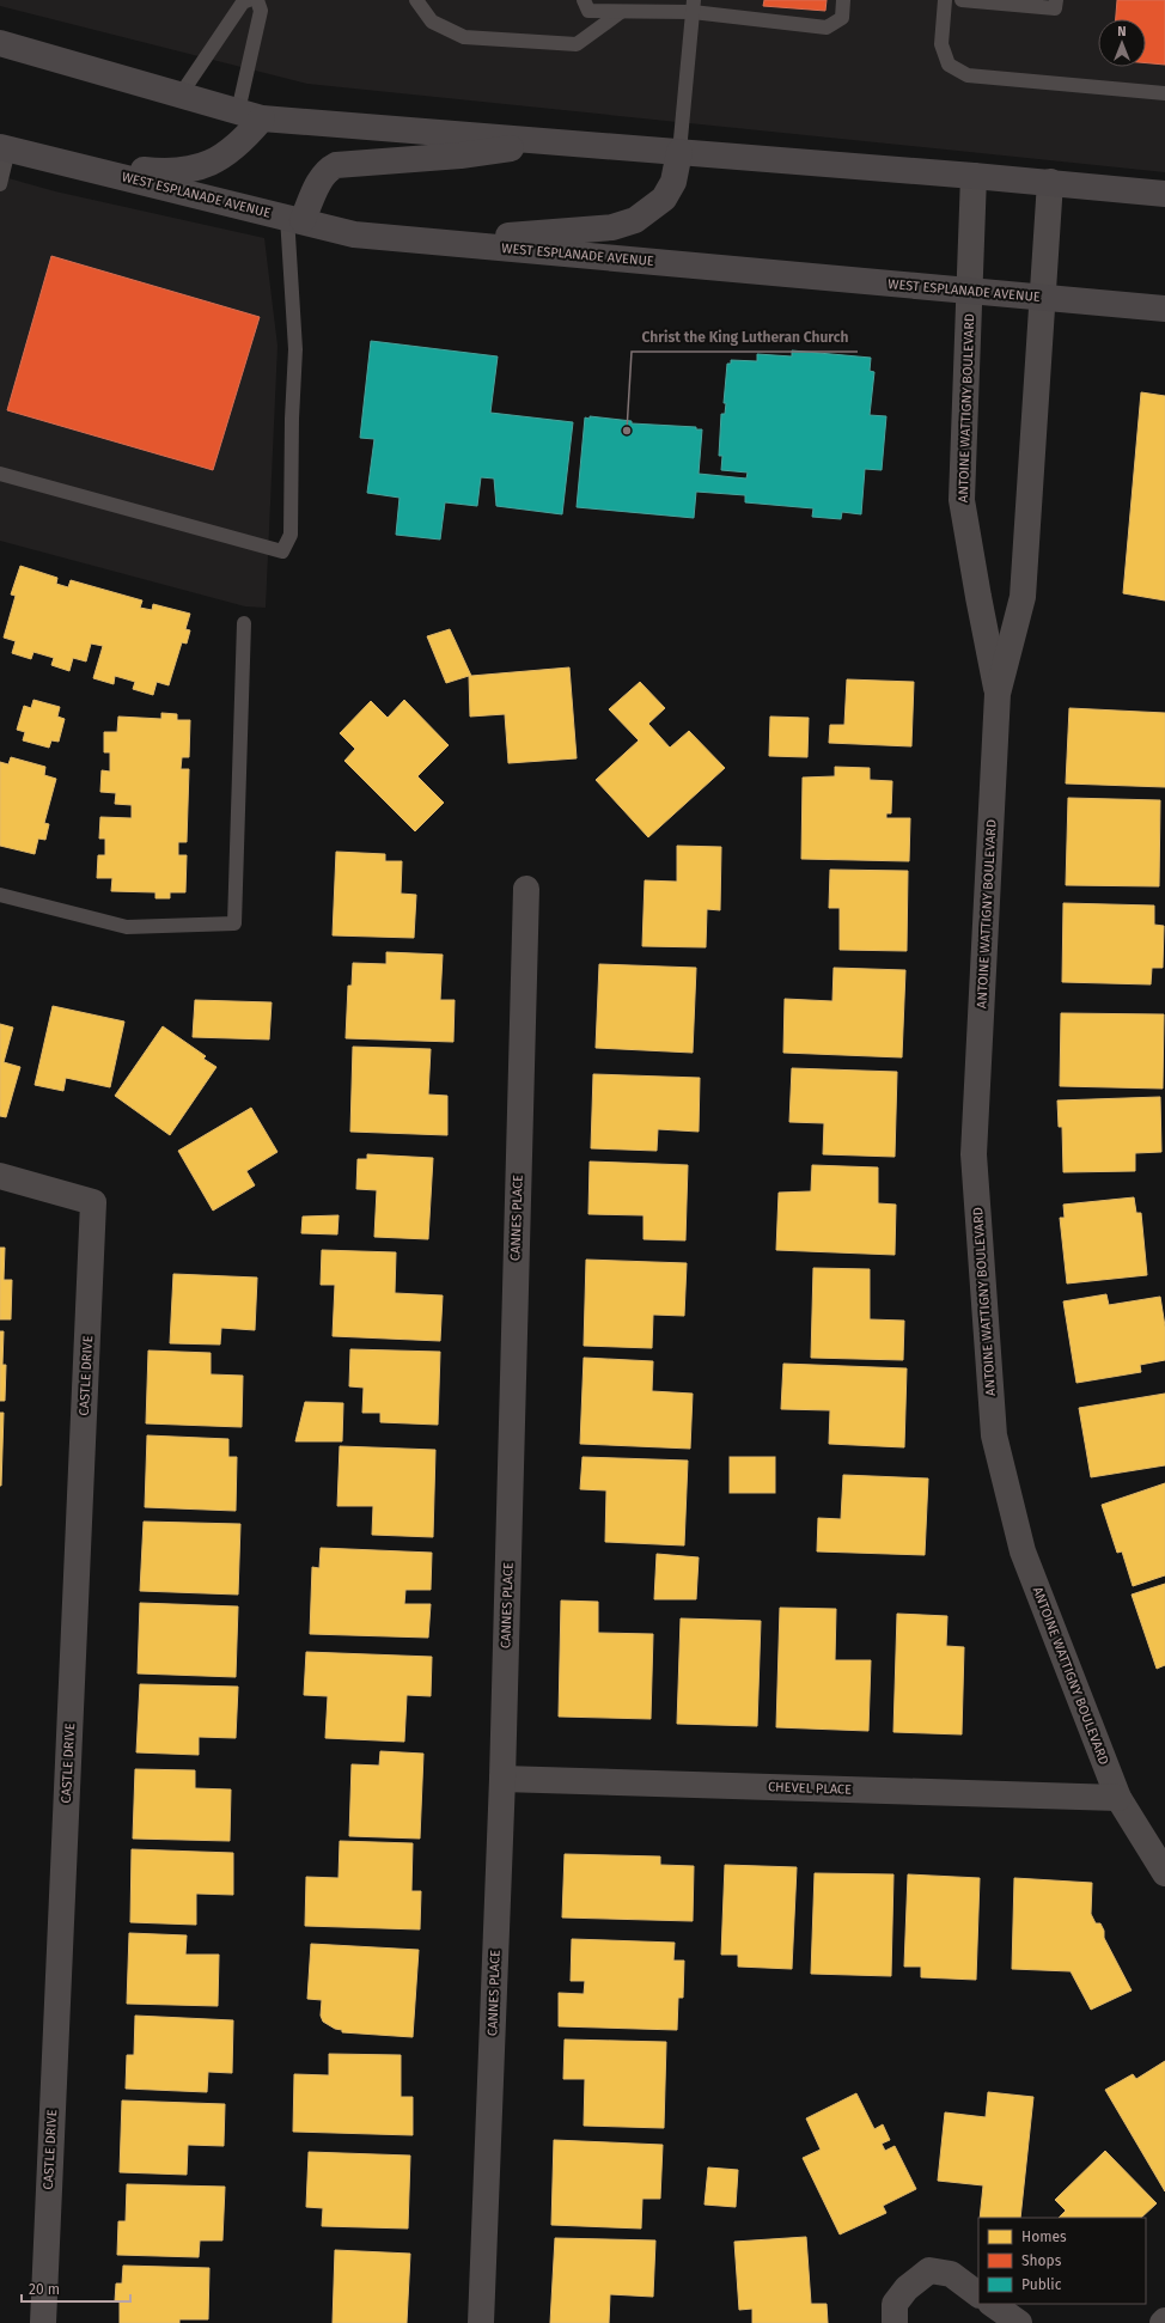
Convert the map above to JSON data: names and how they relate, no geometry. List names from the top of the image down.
{
  "streets": {
    "main road": ["WEST ESPLANADE AVENUE"],
    "street": [
      "ANTOINE WATTIGNY BOULEVARD",
      "CANNES PLACE",
      "CASTLE DRIVE",
      "CHEVEL PLACE"
    ]
  },
  "crossings": [
    ["WEST ESPLANADE AVENUE", "ANTOINE WATTIGNY BOULEVARD"],
    ["ANTOINE WATTIGNY BOULEVARD", "CHEVEL PLACE"],
    ["CANNES PLACE", "CHEVEL PLACE"]
  ],
  "places": ["Christ the King Lutheran Church"],
  "legend": ["Homes", "Shops", "Public"],
  "scale_bar": "20 m",
  "north": "top"
}
